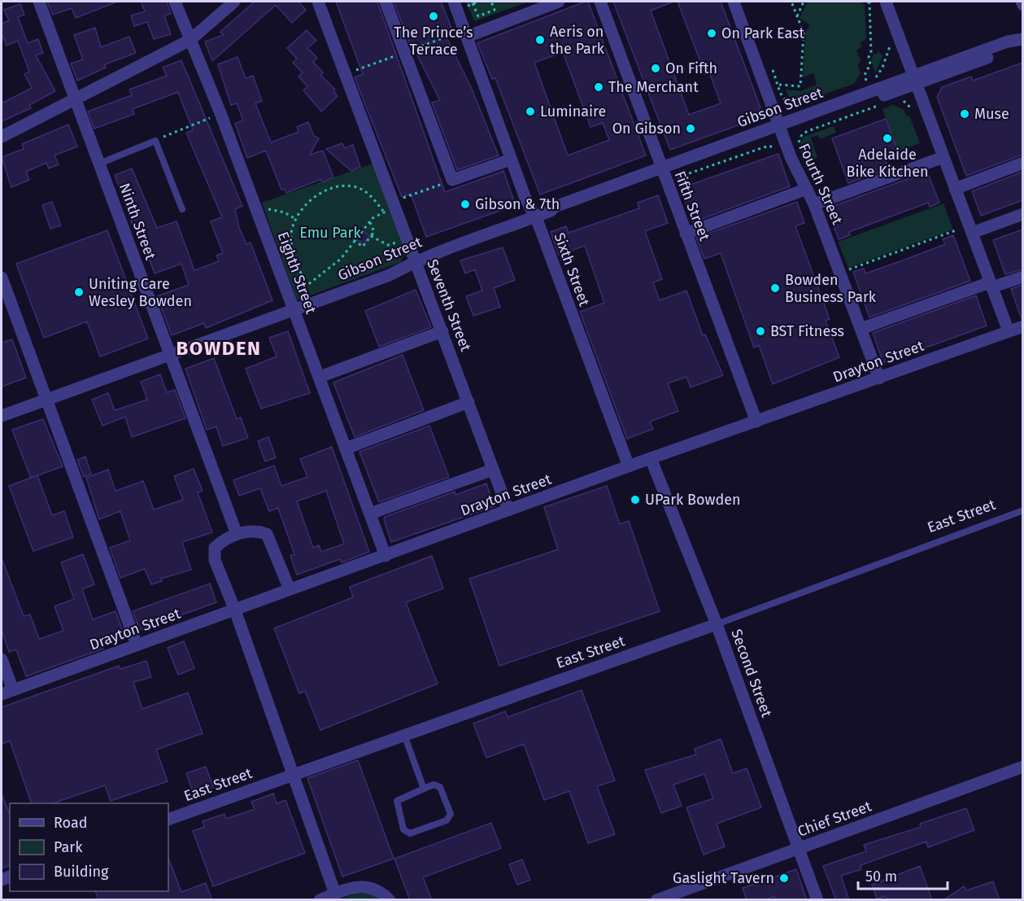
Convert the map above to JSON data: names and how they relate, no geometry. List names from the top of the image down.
{
  "streets": {
    "street": [
      "Gibson Street",
      "Fourth Street",
      "Fifth Street",
      "Ninth Street",
      "Sixth Street",
      "Eighth Street",
      "Seventh Street",
      "Drayton Street",
      "East Street",
      "Second Street",
      "Chief Street"
    ]
  },
  "crossings": [
    ["Gibson Street", "Fourth Street"],
    ["Gibson Street", "Fifth Street"],
    ["Gibson Street", "Ninth Street"],
    ["Gibson Street", "Sixth Street"],
    ["Gibson Street", "Eighth Street"],
    ["Gibson Street", "Seventh Street"],
    ["Fourth Street", "Drayton Street"],
    ["Fifth Street", "Drayton Street"],
    ["Sixth Street", "Drayton Street"],
    ["Eighth Street", "Drayton Street"],
    ["Seventh Street", "Drayton Street"],
    ["Drayton Street", "Second Street"],
    ["East Street", "Second Street"],
    ["Second Street", "Chief Street"]
  ],
  "districts": ["BOWDEN"],
  "parks": ["Emu Park"],
  "places": [
    "The Prince’s Terrace",
    "On Park East",
    "Aeris on the Park",
    "On Fifth",
    "The Merchant",
    "Luminaire",
    "Muse",
    "On Gibson",
    "Adelaide Bike Kitchen",
    "Gibson & 7th",
    "Bowden Business Park",
    "Uniting Care Wesley Bowden",
    "BST Fitness",
    "UPark Bowden",
    "Gaslight Tavern"
  ],
  "legend": ["Road", "Park", "Building"],
  "scale_bar": "50 m"
}
